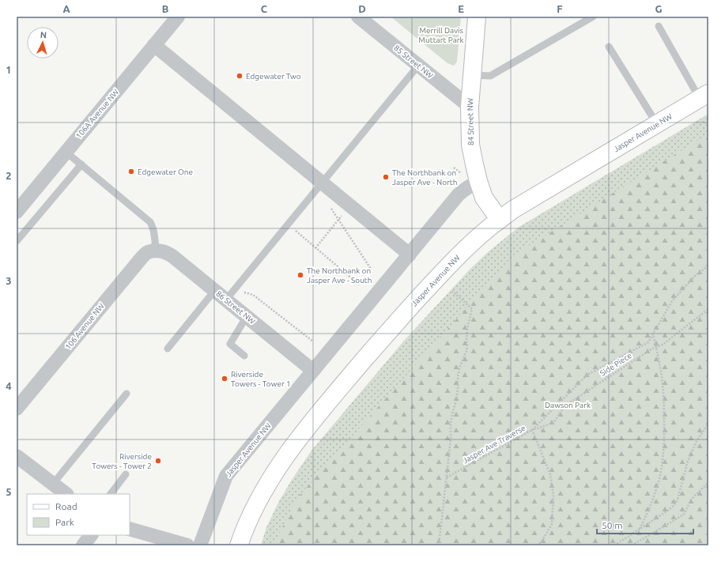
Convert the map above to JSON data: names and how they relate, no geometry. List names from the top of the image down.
{
  "streets": {
    "main road": ["84 Street NW", "Jasper Avenue NW"],
    "street": [
      "85 Street NW",
      "106A Avenue NW",
      "86 Street NW",
      "106 Avenue NW"
    ],
    "path": ["Side Piece", "Jasper Ave Traverse"]
  },
  "crossings": [
    ["85 Street NW", "84 Street NW"],
    ["84 Street NW", "Jasper Avenue NW"],
    ["Jasper Avenue NW", "86 Street NW"],
    ["86 Street NW", "106 Avenue NW"],
    ["Side Piece", "Jasper Ave Traverse"]
  ],
  "parks": ["Merrill Davis Muttart Park", "Dawson Park"],
  "places": [
    "Edgewater Two",
    "Edgewater One",
    "The Northbank on Jasper Ave - North",
    "The Northbank on Jasper Ave - South",
    "Riverside Towers - Tower 1",
    "Riverside Towers - Tower 2"
  ],
  "legend": ["Road", "Park"],
  "scale_bar": "50 m",
  "north": "top",
  "grid": {
    "columns": [
      "A",
      "B",
      "C",
      "D",
      "E",
      "F",
      "G"
    ],
    "rows": [
      "1",
      "2",
      "3",
      "4",
      "5"
    ]
  }
}
